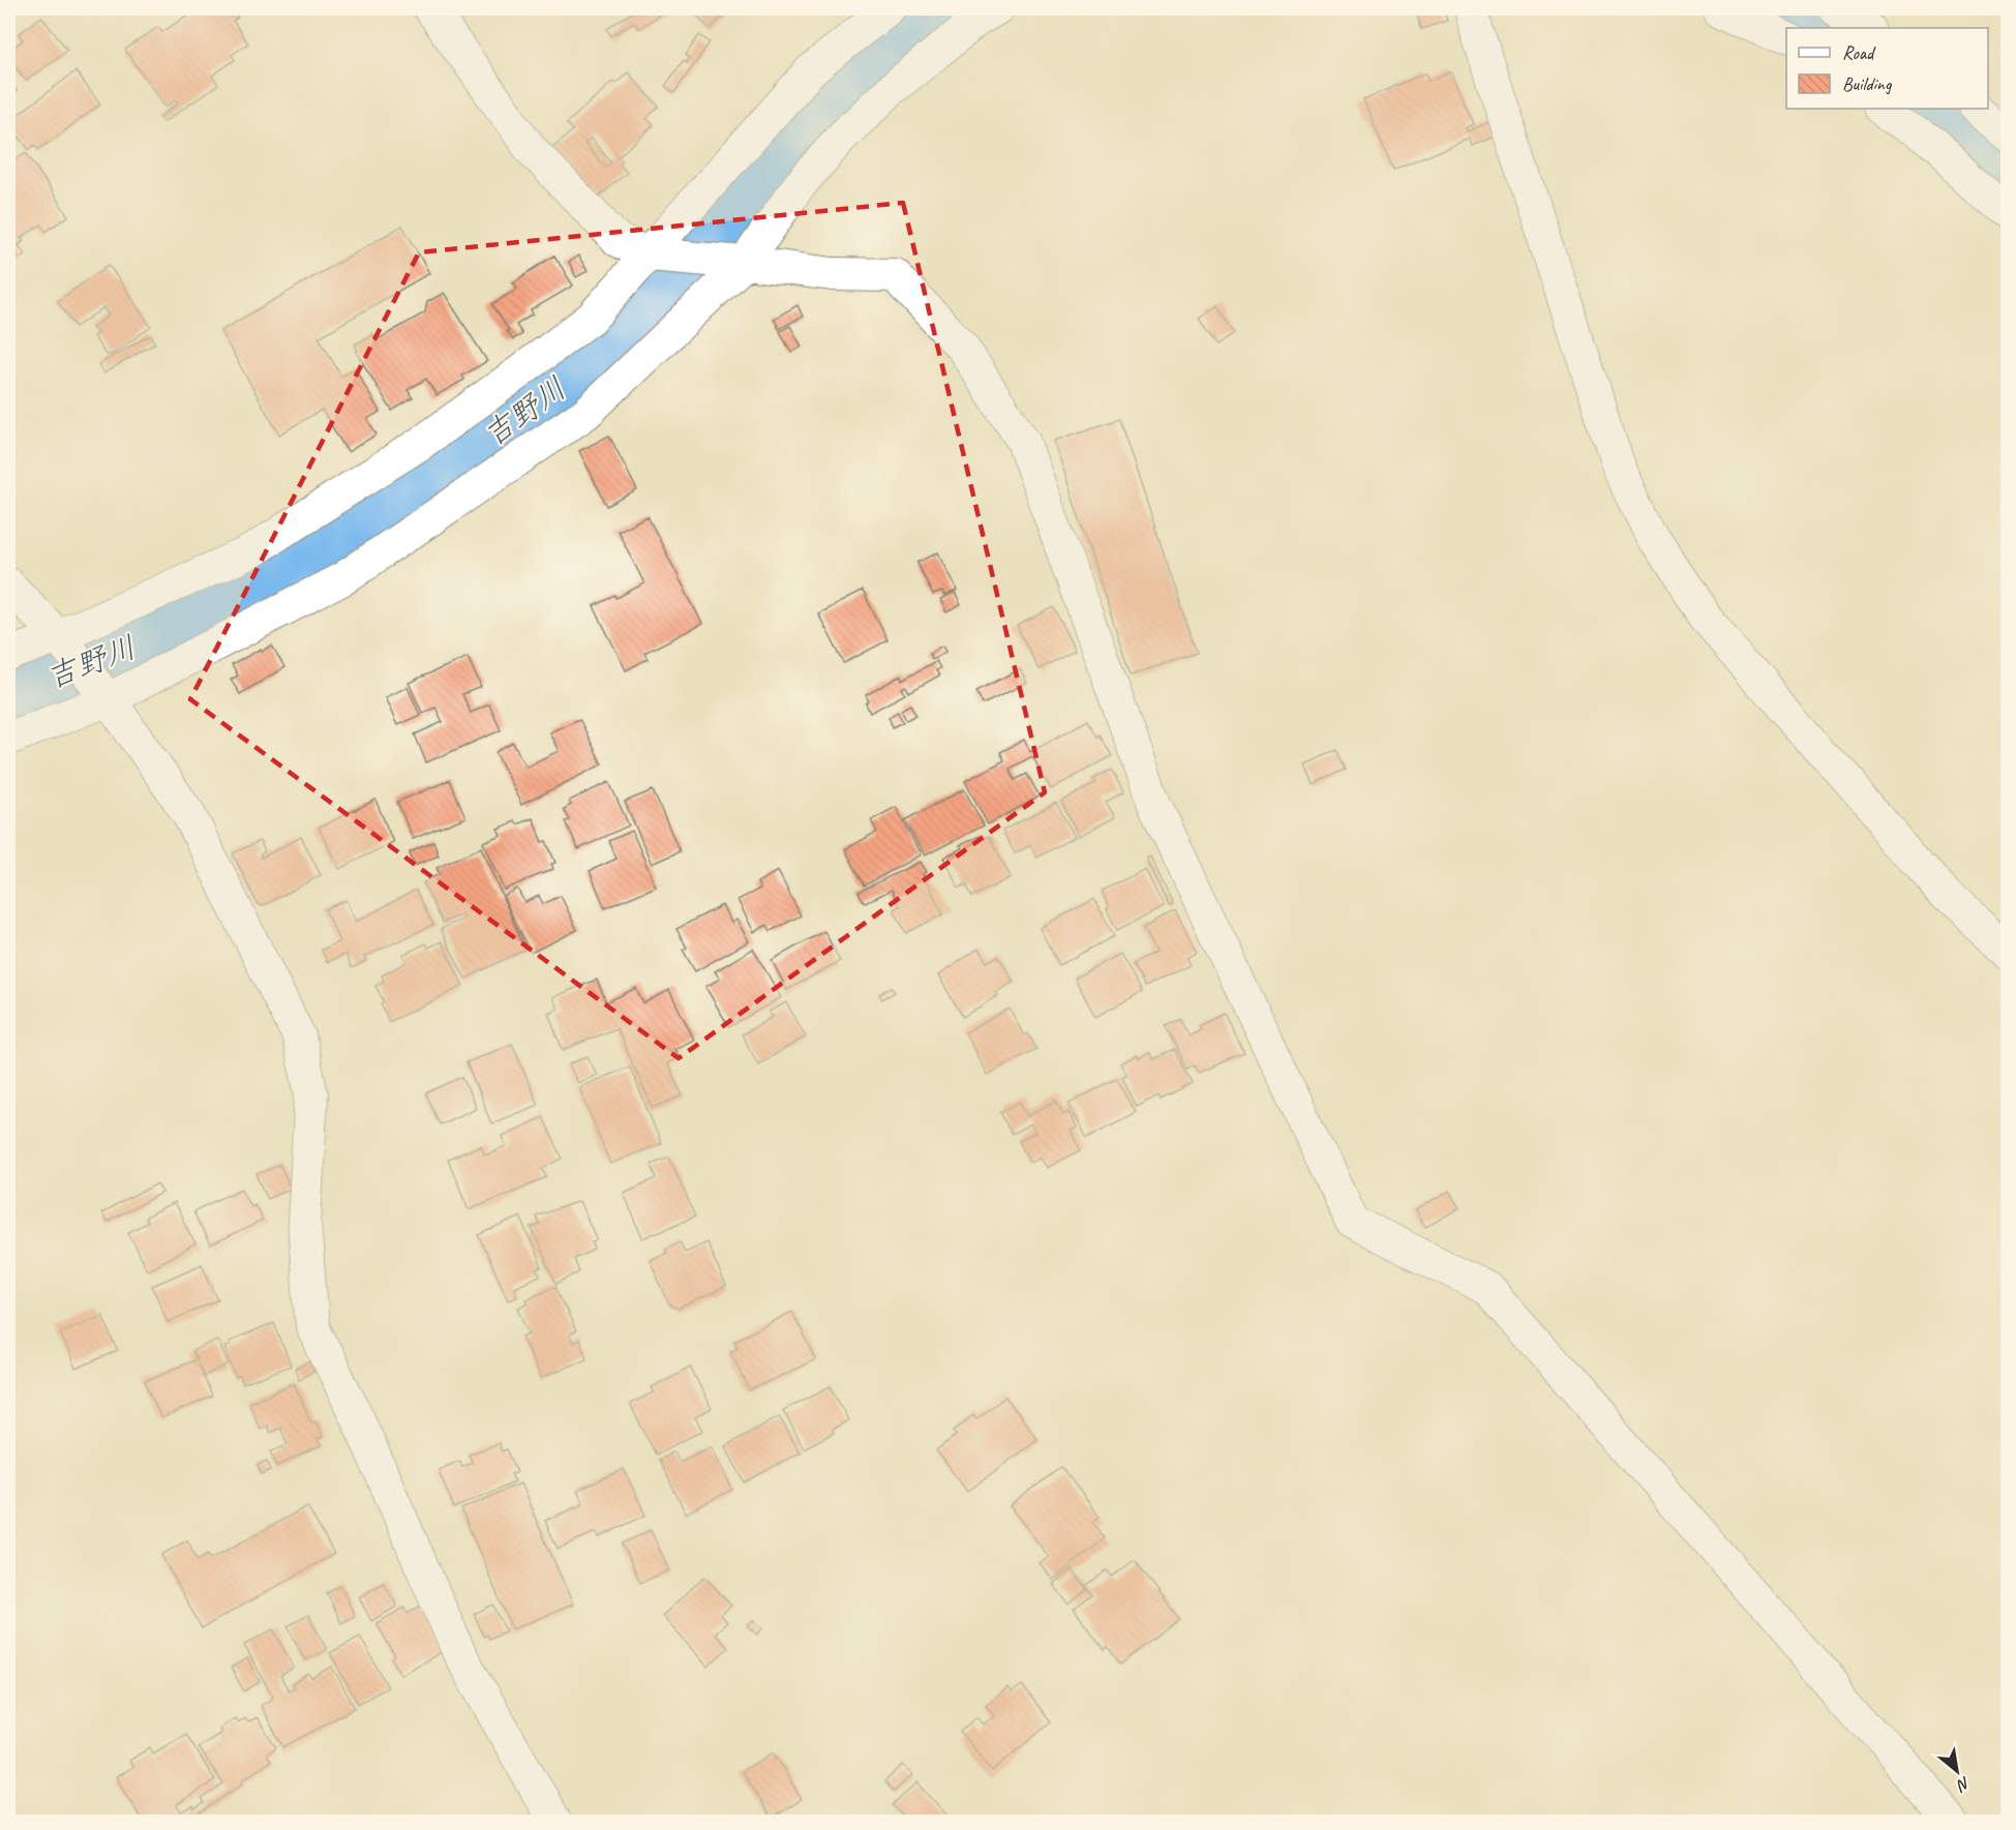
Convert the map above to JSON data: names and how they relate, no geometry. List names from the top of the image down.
{
  "water": ["吉野川"],
  "legend": ["Road", "Building"],
  "north": "bottom right"
}
